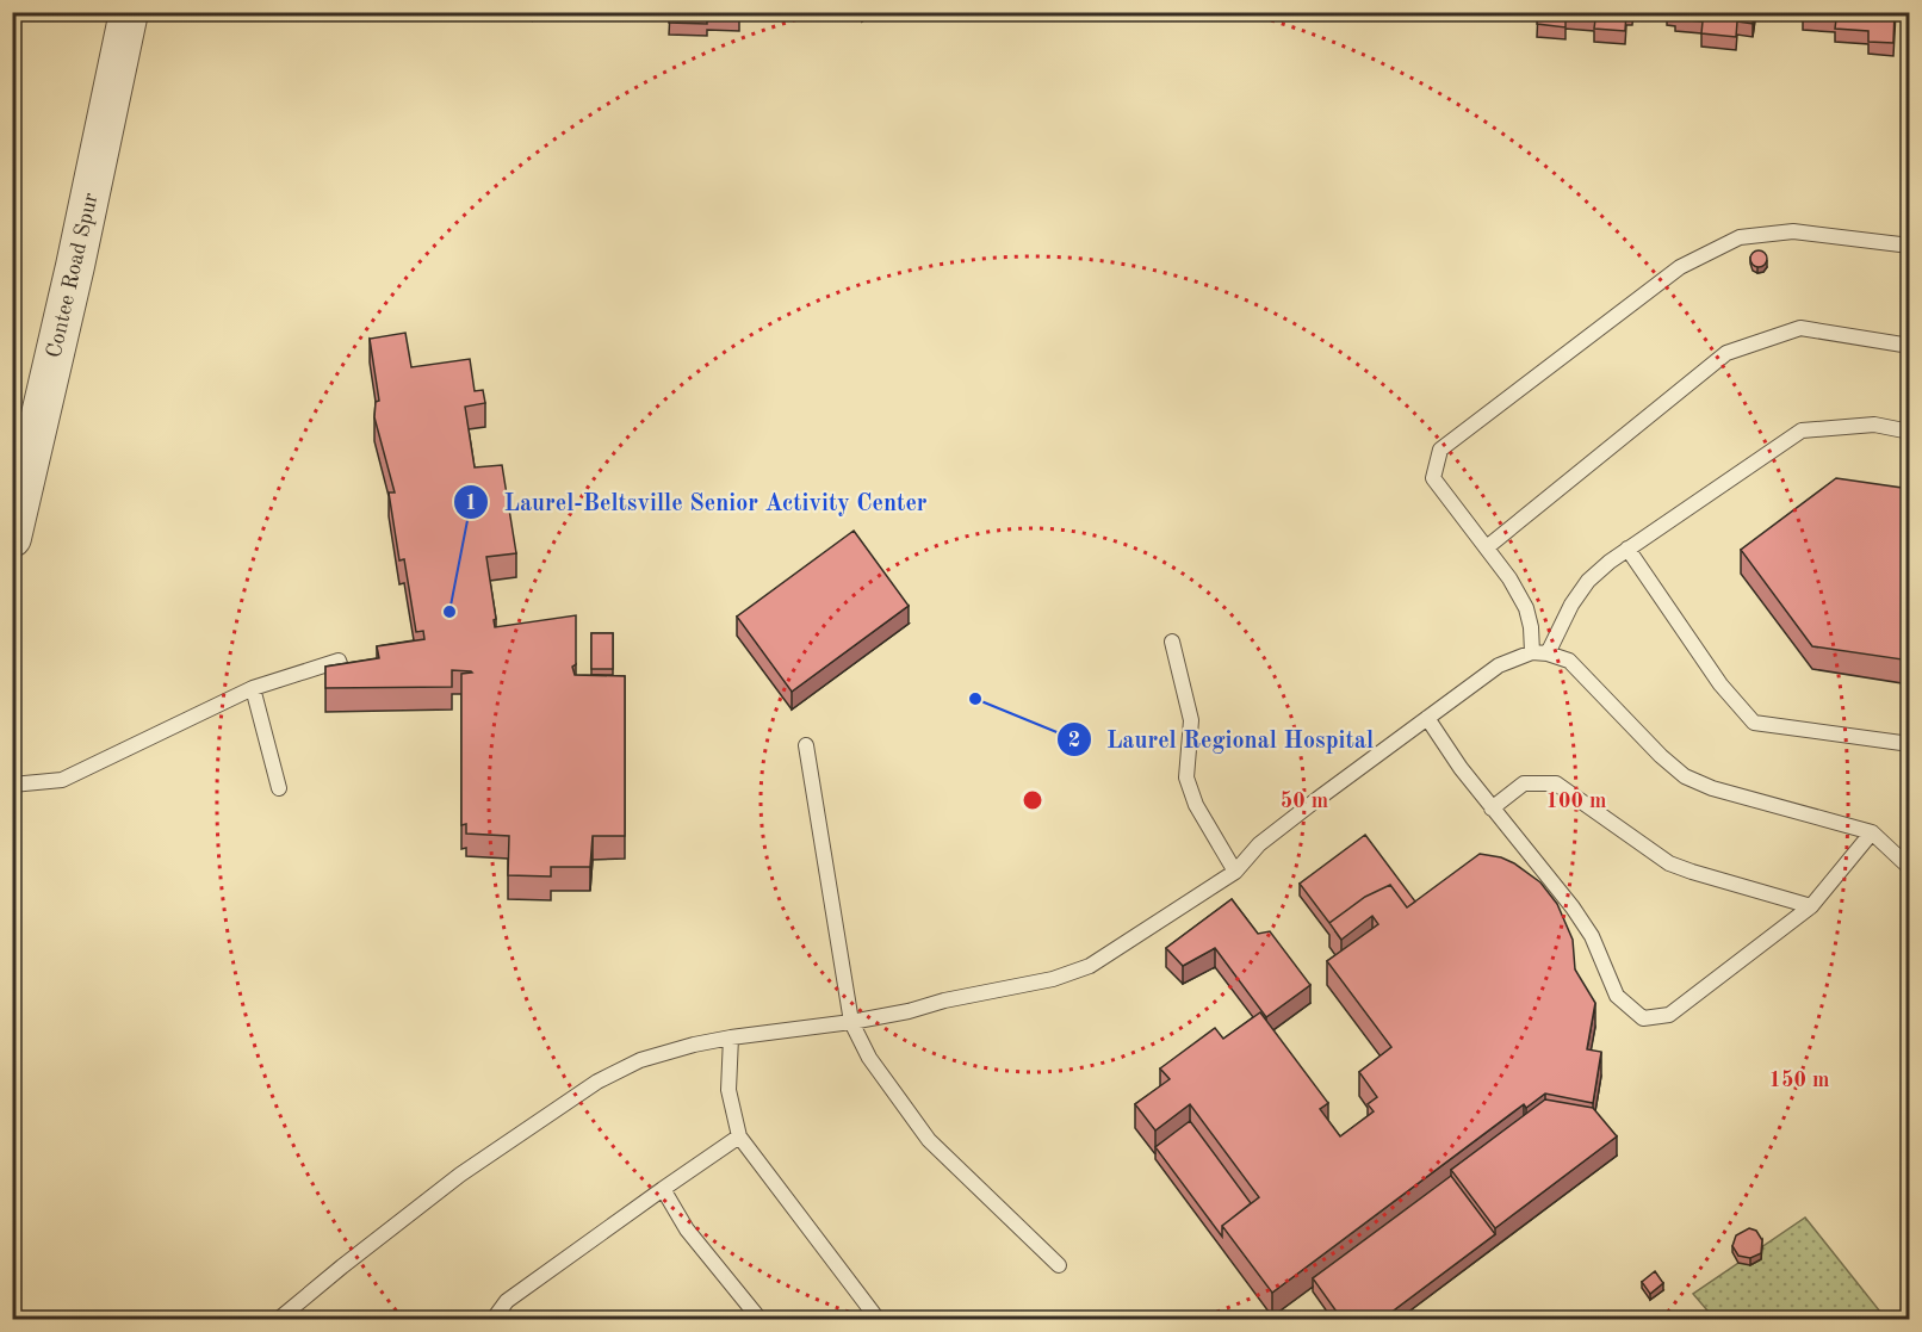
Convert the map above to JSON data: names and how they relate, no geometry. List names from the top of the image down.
{
  "streets": {
    "street": ["Contee Road Spur"]
  },
  "places": ["Laurel-Beltsville Senior Activity Center", "Laurel Regional Hospital"],
  "rings": ["50 m", "100 m", "150 m"]
}
